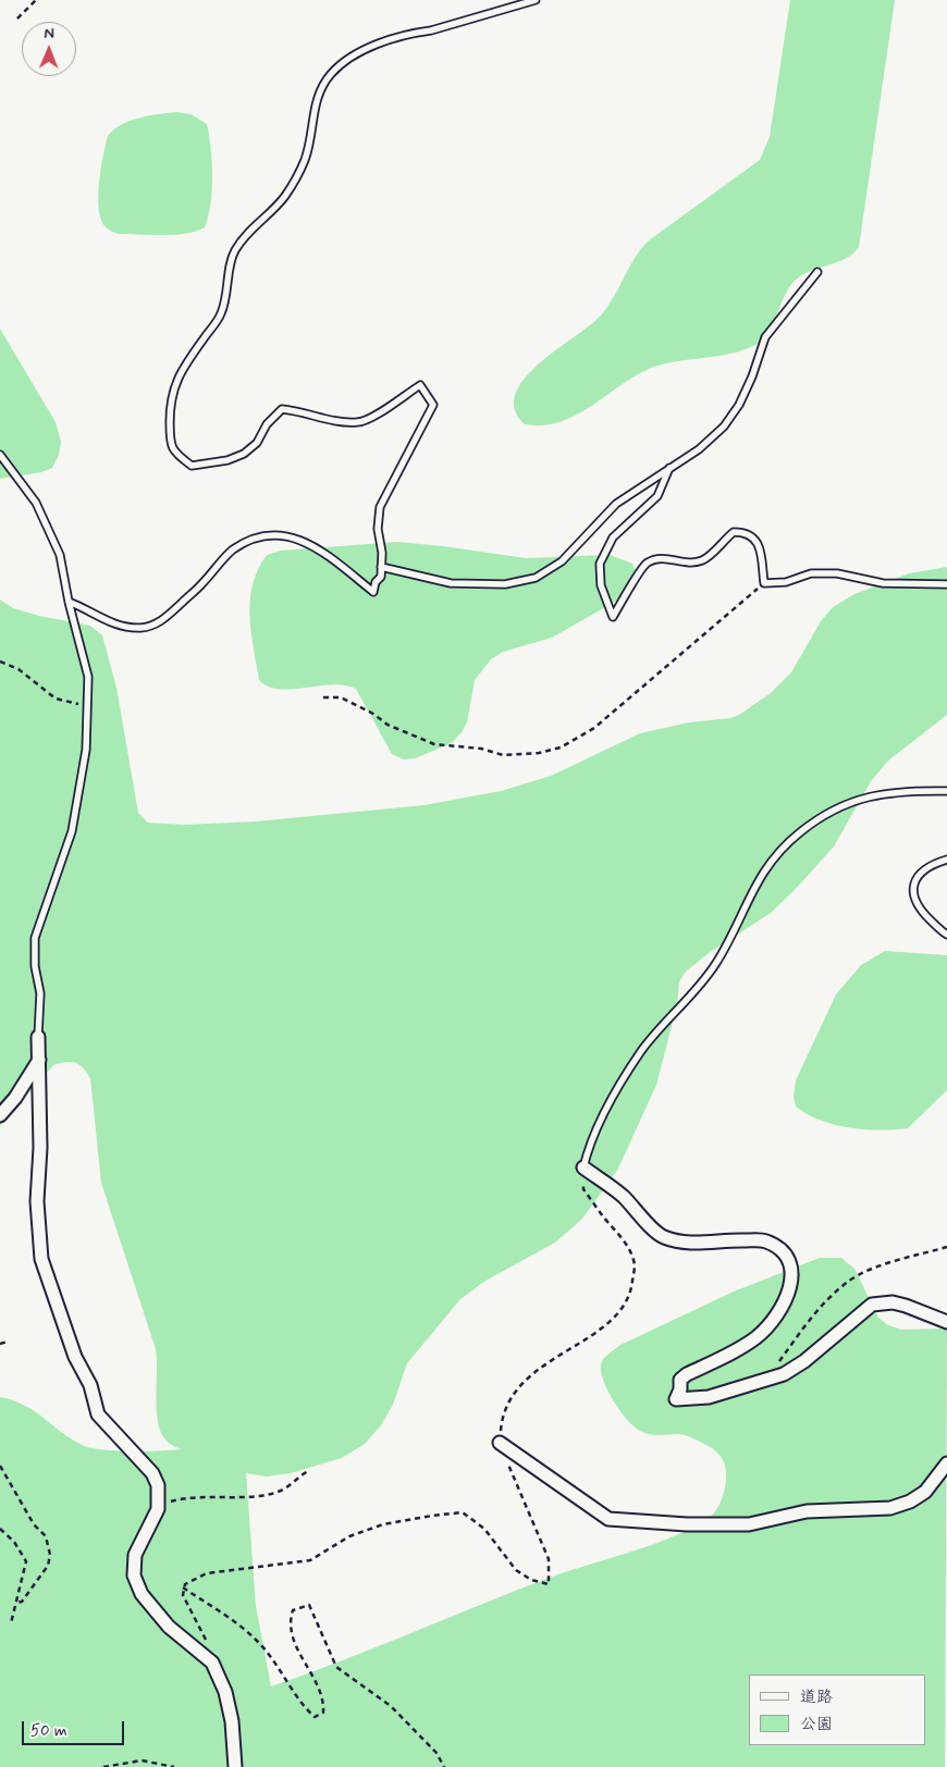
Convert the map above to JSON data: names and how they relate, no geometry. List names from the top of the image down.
{
  "legend": ["道路", "公園"],
  "scale_bar": "50 m",
  "north": "top"
}
